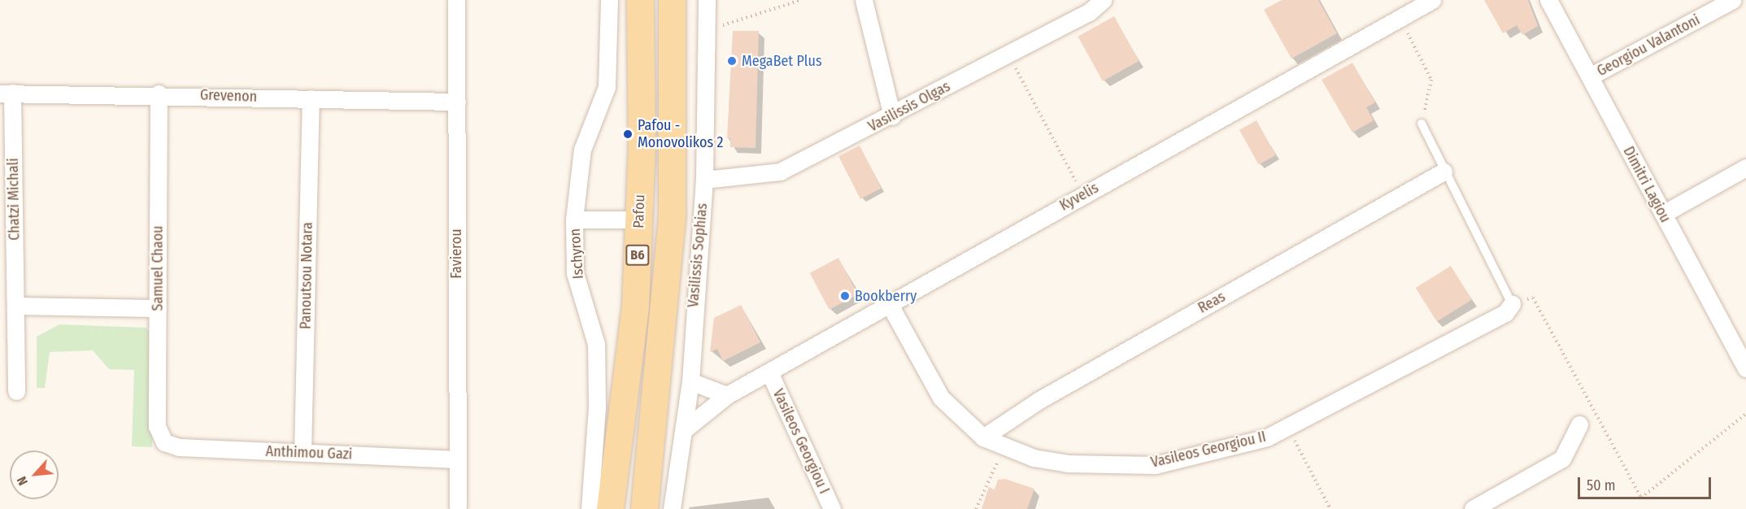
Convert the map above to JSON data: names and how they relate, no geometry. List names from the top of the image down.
{
  "streets": {
    "main road": ["Pafou", "B6"],
    "street": [
      "Georgiou Valantoni",
      "Grevenon",
      "Vasilissis Olgas",
      "Dimitri Lagiou",
      "Kyvelis",
      "Chatzi Michali",
      "Favierou",
      "Ischyron",
      "Vasilissis Sophias",
      "Samuel Chaou",
      "Panoutsou Notara",
      "Reas",
      "Vasileos Georgiou I",
      "Vasileos Georgiou II",
      "Anthimou Gazi"
    ]
  },
  "crossings": [
    ["Georgiou Valantoni", "Dimitri Lagiou"],
    ["Grevenon", "Chatzi Michali"],
    ["Grevenon", "Favierou"],
    ["Grevenon", "Samuel Chaou"],
    ["Grevenon", "Panoutsou Notara"],
    ["Vasilissis Olgas", "Vasilissis Sophias"],
    ["Kyvelis", "Vasilissis Sophias"],
    ["Kyvelis", "Vasileos Georgiou I"],
    ["Kyvelis", "Vasileos Georgiou II"],
    ["Favierou", "Anthimou Gazi"],
    ["Samuel Chaou", "Anthimou Gazi"],
    ["Panoutsou Notara", "Anthimou Gazi"],
    ["Reas", "Vasileos Georgiou II"]
  ],
  "places": ["MegaBet Plus", "Pafou - Monovolikos 2", "Bookberry"],
  "scale_bar": "50 m",
  "north": "bottom left"
}
